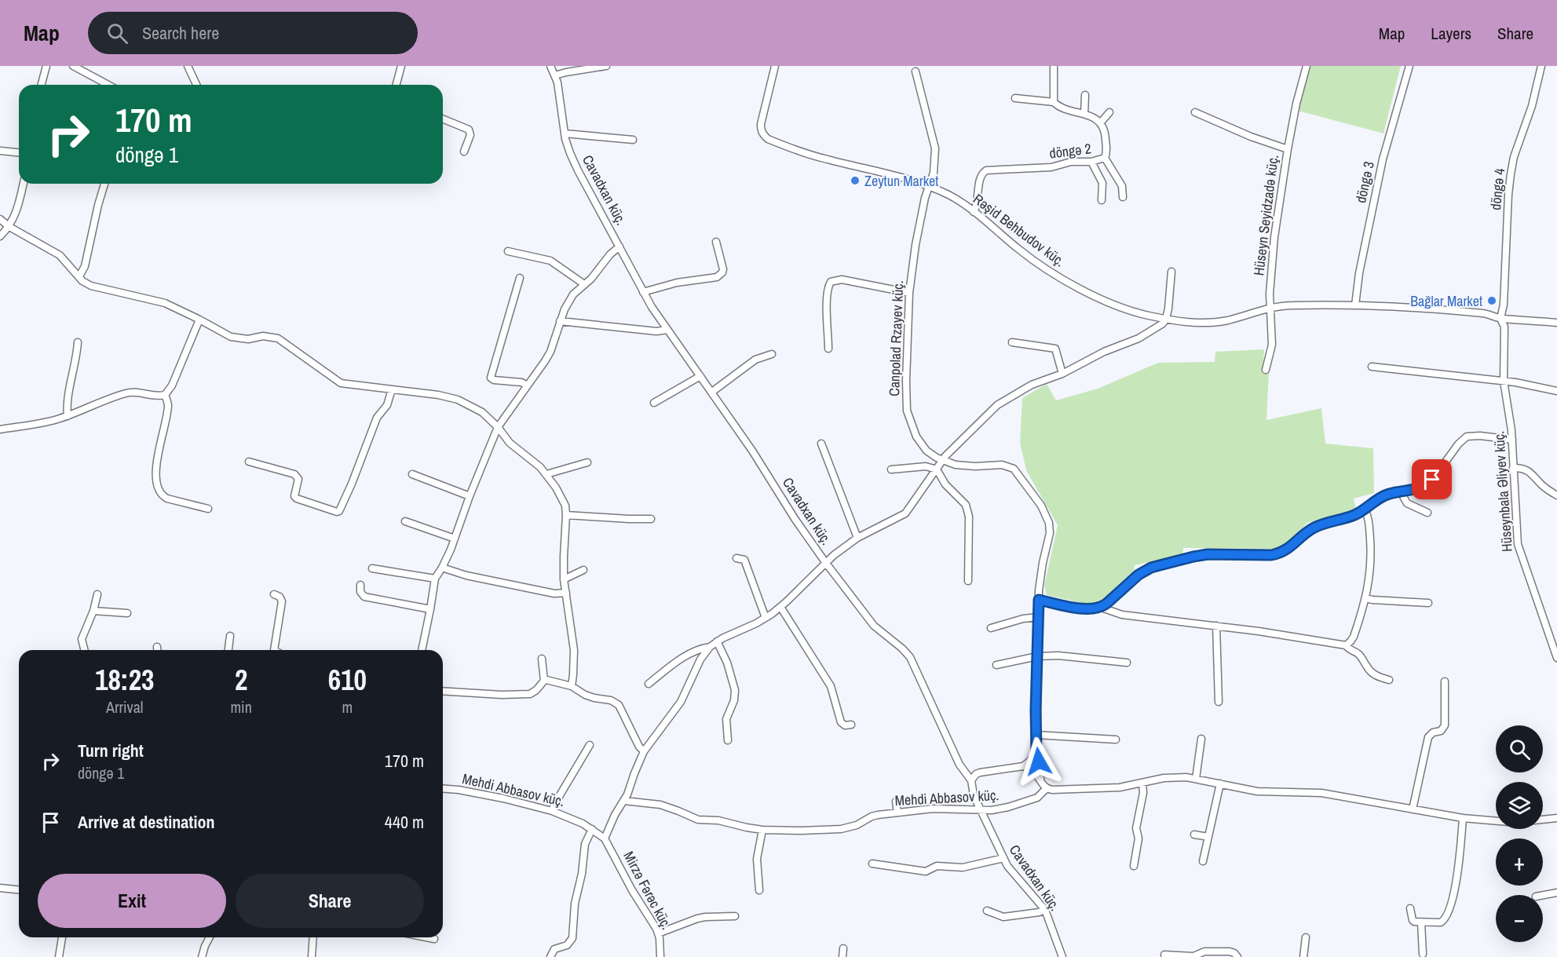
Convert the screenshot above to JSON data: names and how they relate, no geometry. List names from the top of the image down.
{
  "streets": {
    "street": [
      "döngə 2",
      "döngə 3",
      "döngə 4",
      "Cavadxan küç.",
      "Hüseyn Seyidzadə küç.",
      "Rəşid Behbudov küç.",
      "Canpolad Rzayev küç.",
      "Hüseynbala Əliyev küç.",
      "Mehdi Abbasov küç.",
      "Mirzə Fərəc küç."
    ]
  },
  "crossings": [
    ["döngə 2", "Rəşid Behbudov küç."],
    ["döngə 3", "Rəşid Behbudov küç."],
    ["döngə 4", "Rəşid Behbudov küç."],
    ["döngə 4", "Hüseynbala Əliyev küç."],
    ["Cavadxan küç.", "Mehdi Abbasov küç."],
    ["Hüseyn Seyidzadə küç.", "Rəşid Behbudov küç."],
    ["Rəşid Behbudov küç.", "Canpolad Rzayev küç."],
    ["Rəşid Behbudov küç.", "Hüseynbala Əliyev küç."],
    ["Mehdi Abbasov küç.", "Mirzə Fərəc küç."]
  ],
  "places": ["Zeytun Market", "Bağlar Market"],
  "page": {
    "header": "Map",
    "search": "Search here",
    "nav": ["Map", "Layers", "Share"],
    "turn": ["170 m", "döngə 1"],
    "eta": [
      "18:23",
      "Arrival",
      "2",
      "min",
      "610",
      "m"
    ],
    "map_buttons": ["+", "−"],
    "list": [
      {
        "name": "Turn right",
        "note": "döngə 1",
        "value": "170 m"
      },
      {
        "name": "Arrive at destination",
        "value": "440 m"
      }
    ],
    "buttons": ["Exit", "Share"]
  }
}
